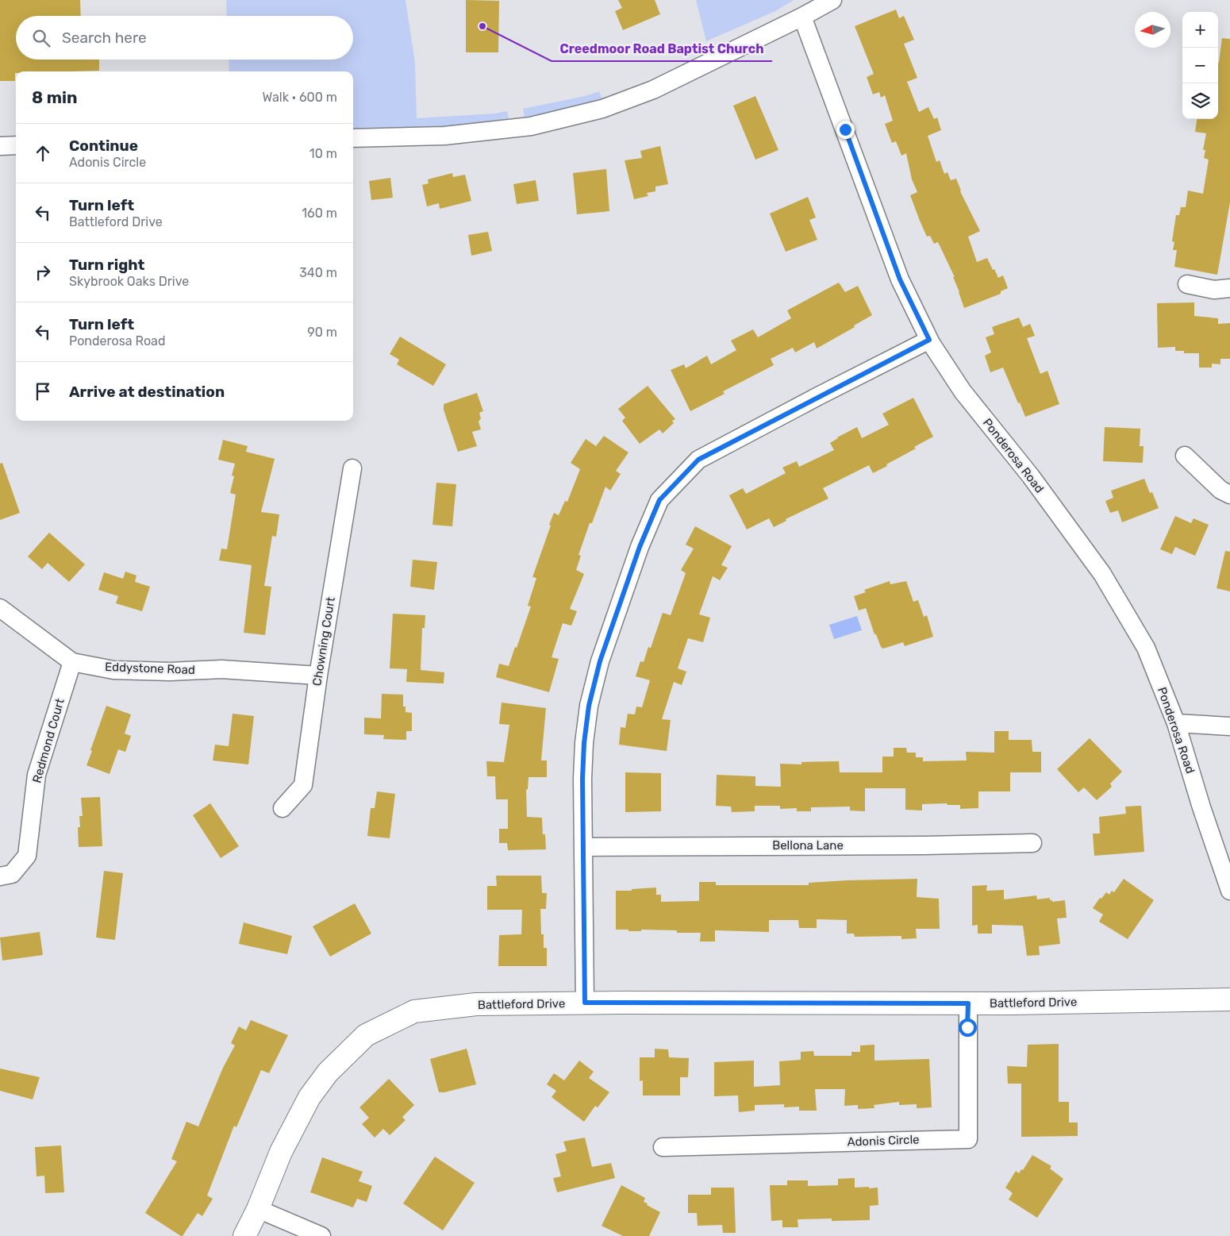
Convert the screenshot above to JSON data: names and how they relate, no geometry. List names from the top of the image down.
{
  "streets": {
    "street": [
      "Ponderosa Road",
      "Chowning Court",
      "Eddystone Road",
      "Redmond Court",
      "Bellona Lane",
      "Battleford Drive",
      "Adonis Circle"
    ]
  },
  "crossings": [
    ["Chowning Court", "Eddystone Road"],
    ["Eddystone Road", "Redmond Court"],
    ["Battleford Drive", "Adonis Circle"]
  ],
  "places": ["Creedmoor Road Baptist Church"],
  "north": "left",
  "page": {
    "map_buttons": ["+", "−"],
    "search": "Search here",
    "heading": ["8 min", "Walk · 600 m"],
    "list": [
      ["Continue", "Adonis Circle", "10 m"],
      ["Turn left", "Battleford Drive", "160 m"],
      ["Turn right", "Skybrook Oaks Drive", "340 m"],
      ["Turn left", "Ponderosa Road", "90 m"],
      "Arrive at destination"
    ]
  }
}
